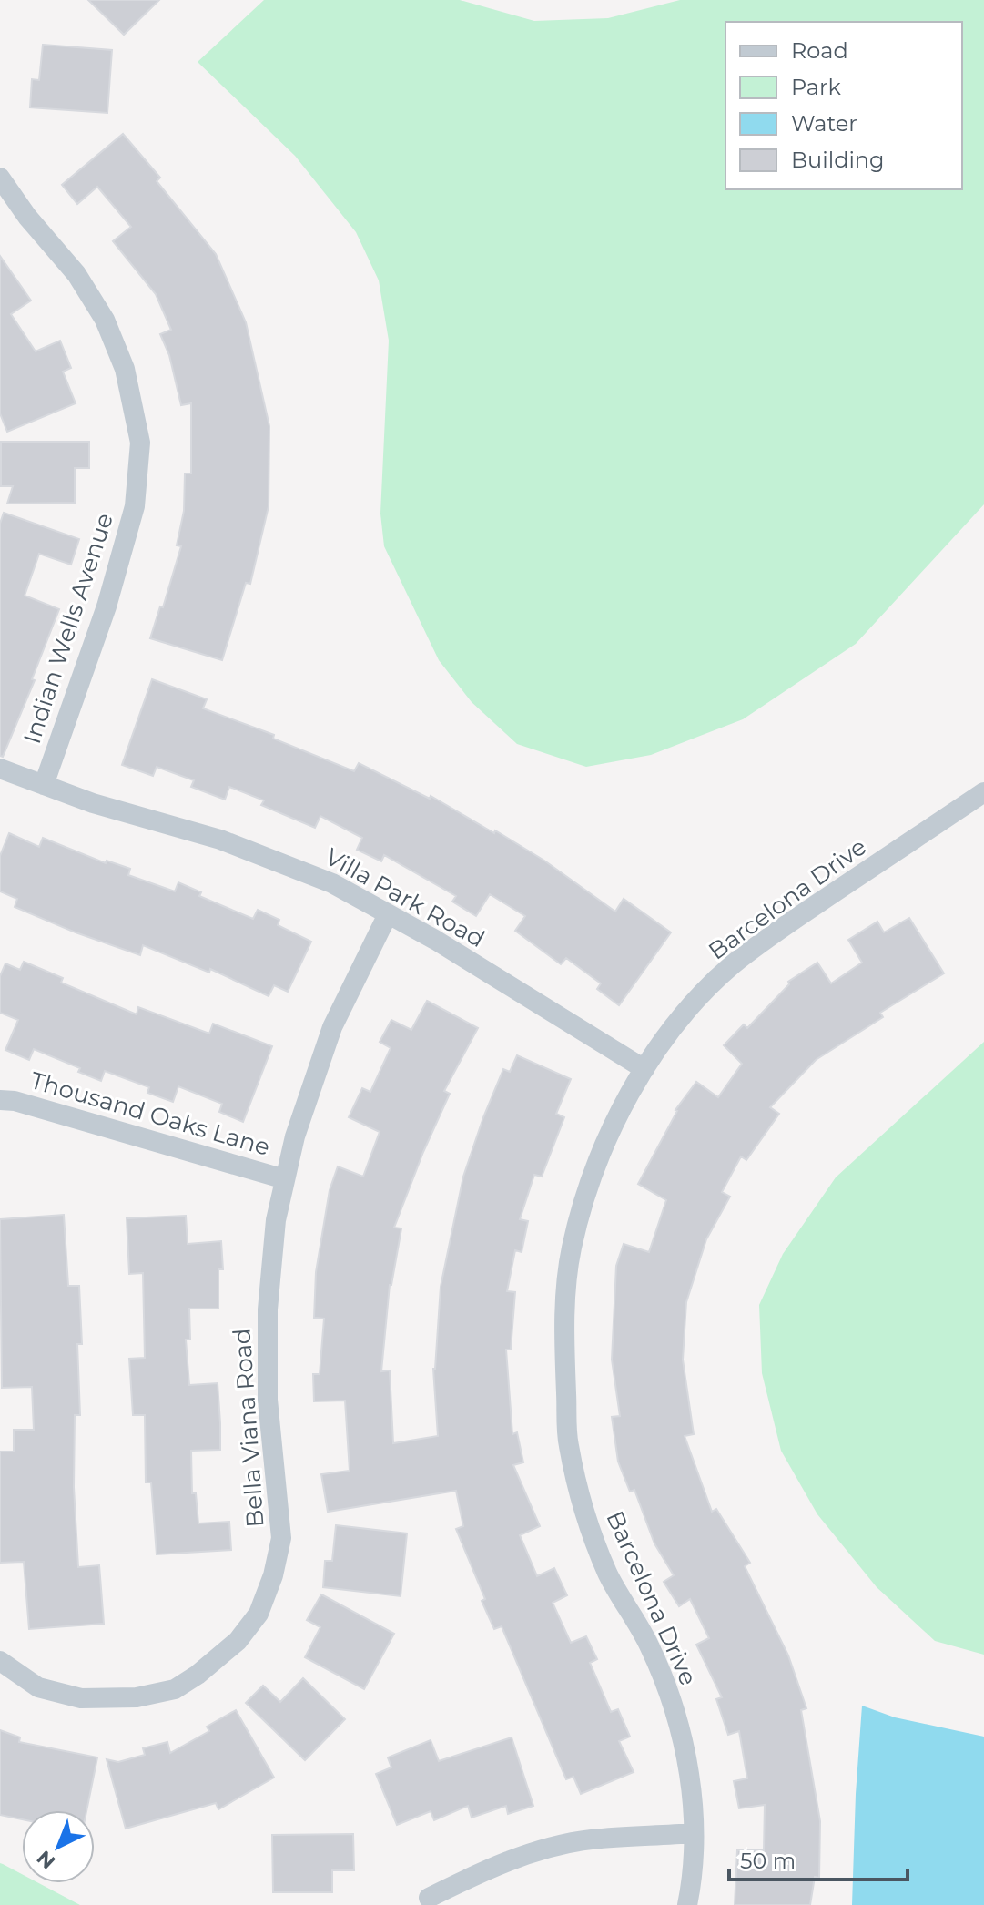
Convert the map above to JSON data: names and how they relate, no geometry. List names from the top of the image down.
{
  "streets": {
    "street": [
      "Indian Wells Avenue",
      "Villa Park Road",
      "Barcelona Drive",
      "Thousand Oaks Lane",
      "Bella Viana Road"
    ]
  },
  "crossings": [
    ["Indian Wells Avenue", "Villa Park Road"],
    ["Villa Park Road", "Barcelona Drive"],
    ["Villa Park Road", "Bella Viana Road"],
    ["Thousand Oaks Lane", "Bella Viana Road"]
  ],
  "legend": [
    "Road",
    "Park",
    "Water",
    "Building"
  ],
  "scale_bar": "50 m",
  "north": "bottom left"
}
